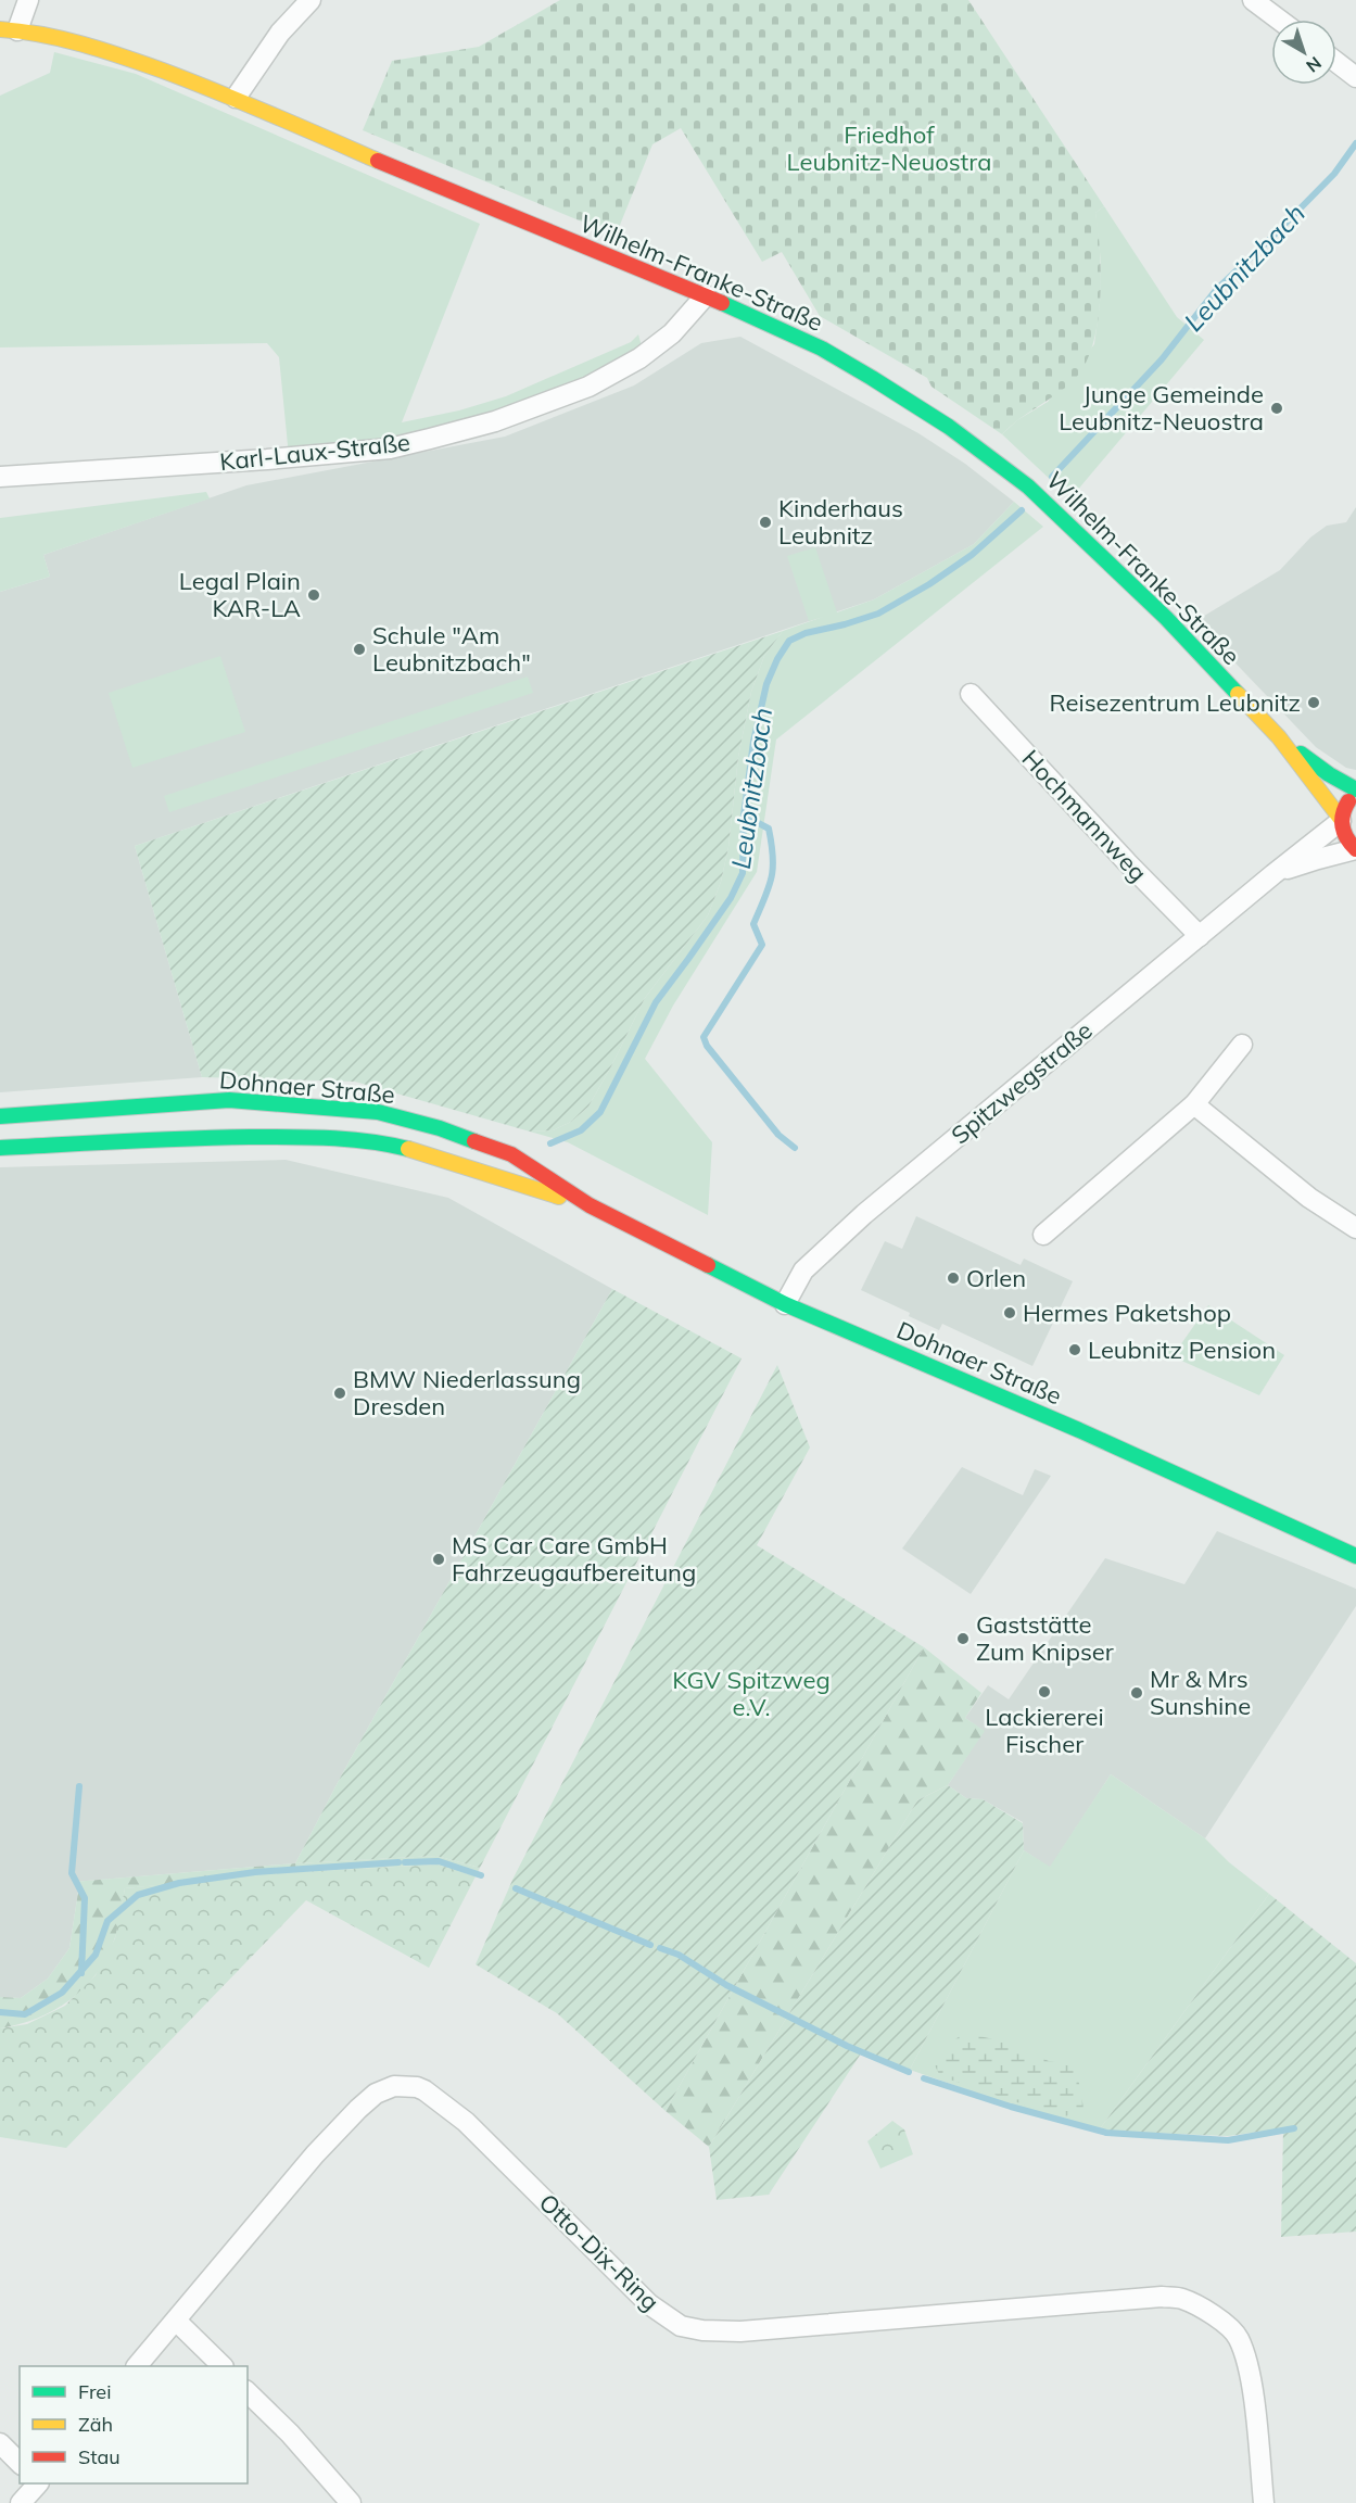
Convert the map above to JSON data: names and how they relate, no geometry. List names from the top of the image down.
{
  "streets": {
    "main road": ["Wilhelm-Franke-Straße", "Dohnaer Straße"],
    "street": [
      "Karl-Laux-Straße",
      "Hochmannweg",
      "Spitzwegstraße",
      "Otto-Dix-Ring"
    ]
  },
  "crossings": [
    ["Wilhelm-Franke-Straße", "Karl-Laux-Straße"],
    ["Wilhelm-Franke-Straße", "Spitzwegstraße"],
    ["Hochmannweg", "Spitzwegstraße"],
    ["Spitzwegstraße", "Dohnaer Straße"]
  ],
  "water": ["Leubnitzbach"],
  "parks": ["Friedhof Leubnitz-Neuostra", "KGV Spitzweg e.V."],
  "places": [
    "Junge Gemeinde Leubnitz-Neuostra",
    "Kinderhaus Leubnitz",
    "Legal Plain KAR-LA",
    "Schule \"Am Leubnitzbach\"",
    "Reisezentrum Leubnitz",
    "Orlen",
    "Hermes Paketshop",
    "Leubnitz Pension",
    "BMW Niederlassung Dresden",
    "MS Car Care GmbH Fahrzeugaufbereitung",
    "Gaststätte Zum Knipser",
    "Lackiererei Fischer",
    "Mr & Mrs Sunshine"
  ],
  "legend": ["Frei", "Zäh", "Stau"],
  "north": "bottom right"
}
